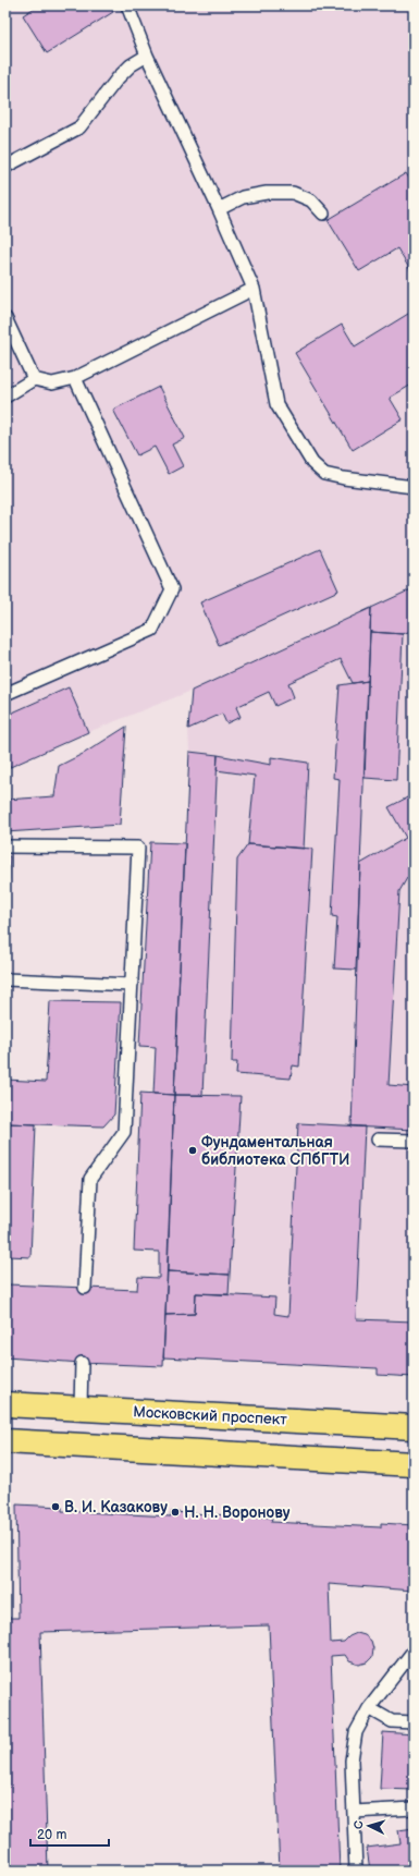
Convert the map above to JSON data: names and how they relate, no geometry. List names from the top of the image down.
{
  "streets": {
    "main road": ["Московский проспект"]
  },
  "places": ["Фундаментальная библиотека СПбГТИ", "В. И. Казакову", "Н. Н. Воронову"],
  "scale_bar": "20 m",
  "north": "left"
}
